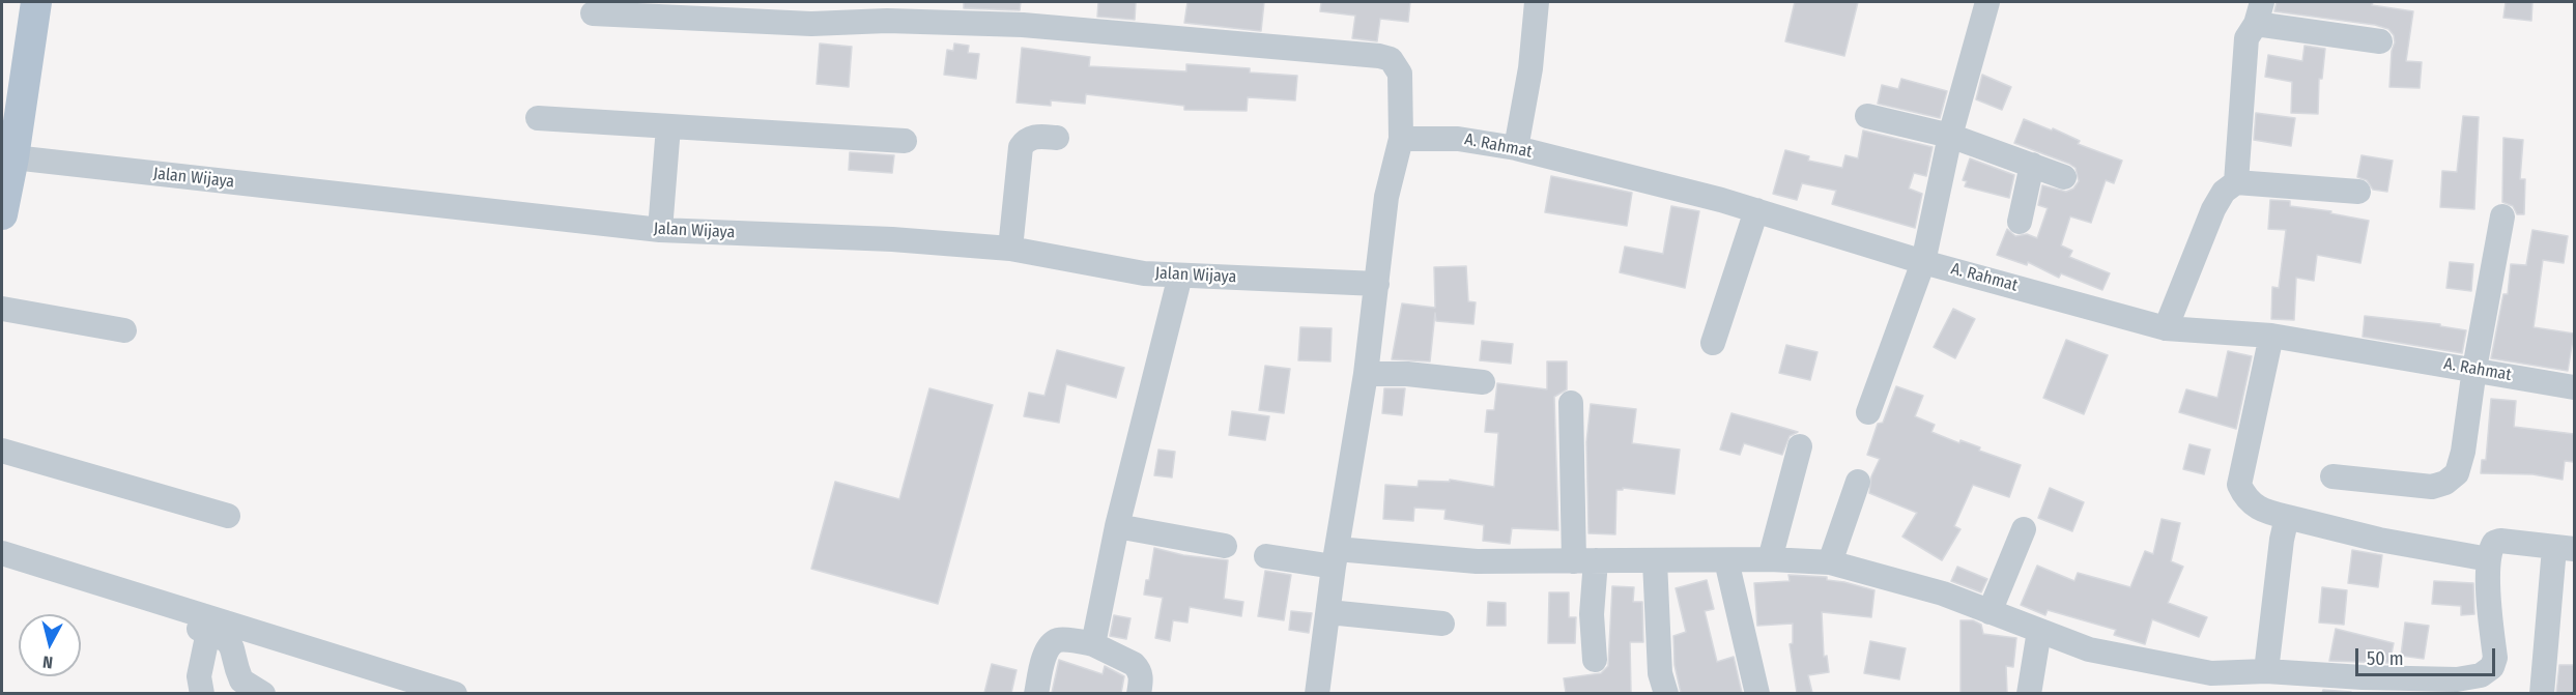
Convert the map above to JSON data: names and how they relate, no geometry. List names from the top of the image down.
{
  "streets": {
    "street": ["A. Rahmat", "Jalan Wijaya"]
  },
  "scale_bar": "50 m",
  "north": "bottom"
}
